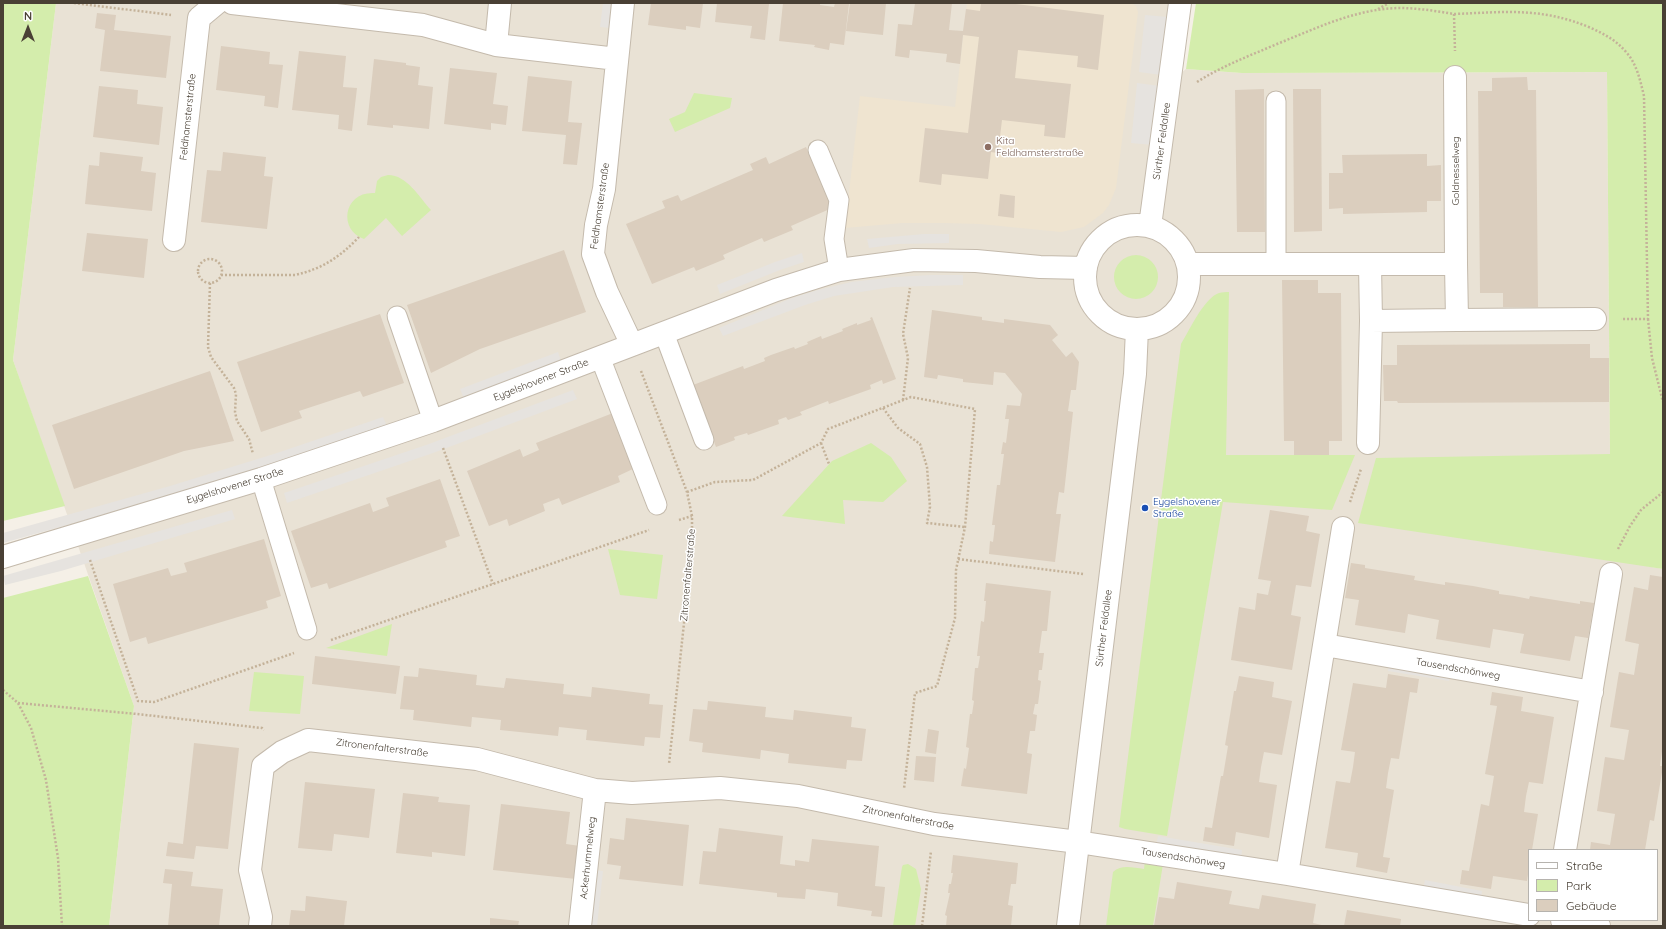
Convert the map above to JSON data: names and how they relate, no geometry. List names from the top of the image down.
{
  "streets": {
    "street": [
      "Feldhamsterstraße",
      "Sürther Feldallee",
      "Goldnesselweg",
      "Eygelshovener Straße",
      "Zitronenfalterstraße",
      "Tausendschönweg",
      "Ackerhummelweg"
    ]
  },
  "crossings": [
    ["Feldhamsterstraße", "Eygelshovener Straße"],
    ["Feldhamsterstraße", "Zitronenfalterstraße"],
    ["Sürther Feldallee", "Eygelshovener Straße"],
    ["Sürther Feldallee", "Zitronenfalterstraße"],
    ["Sürther Feldallee", "Tausendschönweg"],
    ["Eygelshovener Straße", "Zitronenfalterstraße"],
    ["Zitronenfalterstraße", "Tausendschönweg"],
    ["Zitronenfalterstraße", "Ackerhummelweg"]
  ],
  "places": ["Kita Feldhamsterstraße", "Eygelshovener Straße"],
  "legend": ["Straße", "Park", "Gebäude"],
  "north": "top"
}
